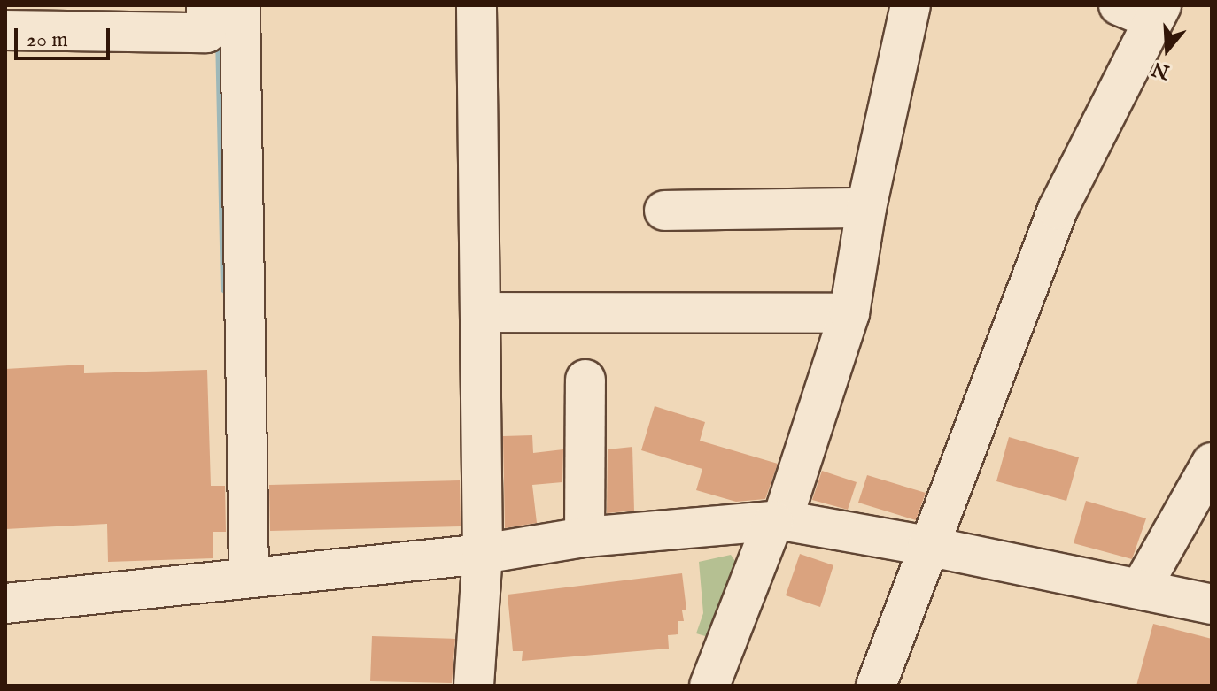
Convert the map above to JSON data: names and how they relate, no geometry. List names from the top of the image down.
{
  "scale_bar": "20 m",
  "north": "bottom"
}
